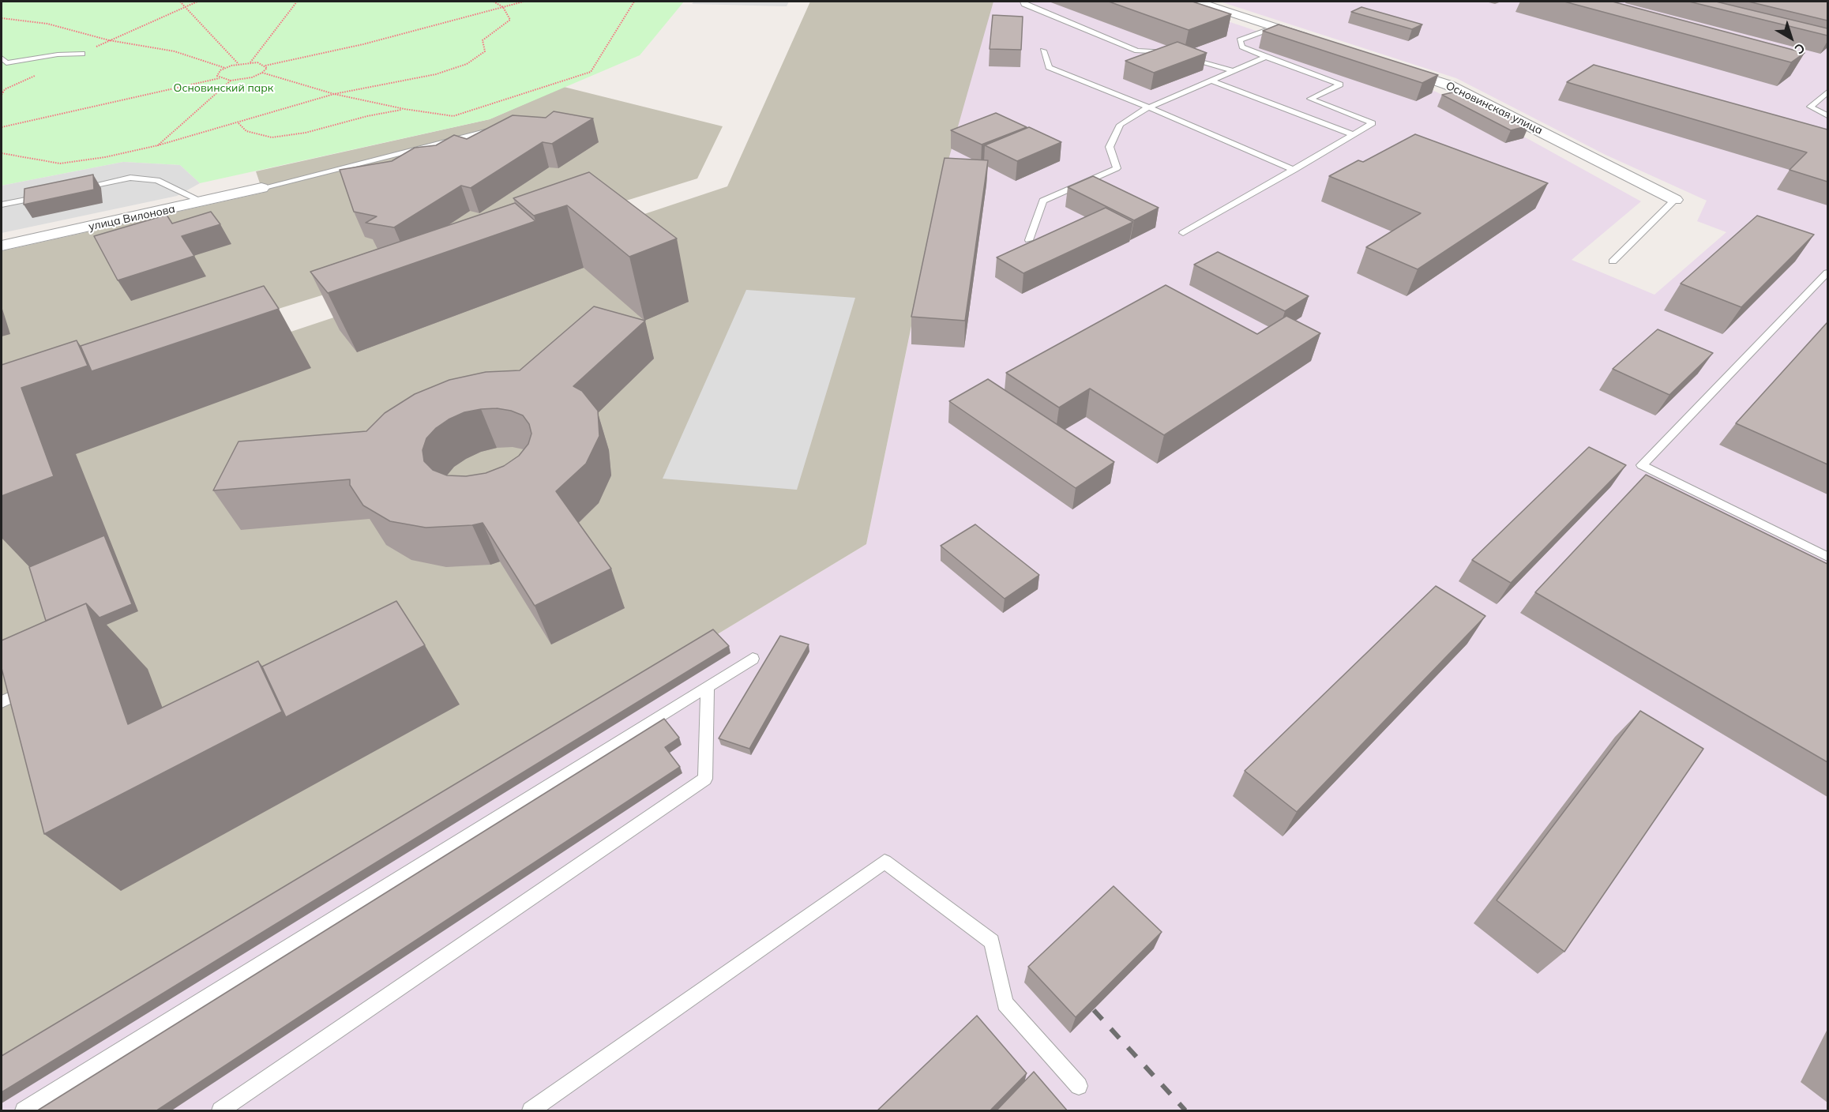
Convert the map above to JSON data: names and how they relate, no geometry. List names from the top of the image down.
{
  "streets": {
    "street": ["Основинская улица", "улица Вилонова"]
  },
  "parks": ["Основинский парк"],
  "north": "bottom right"
}
